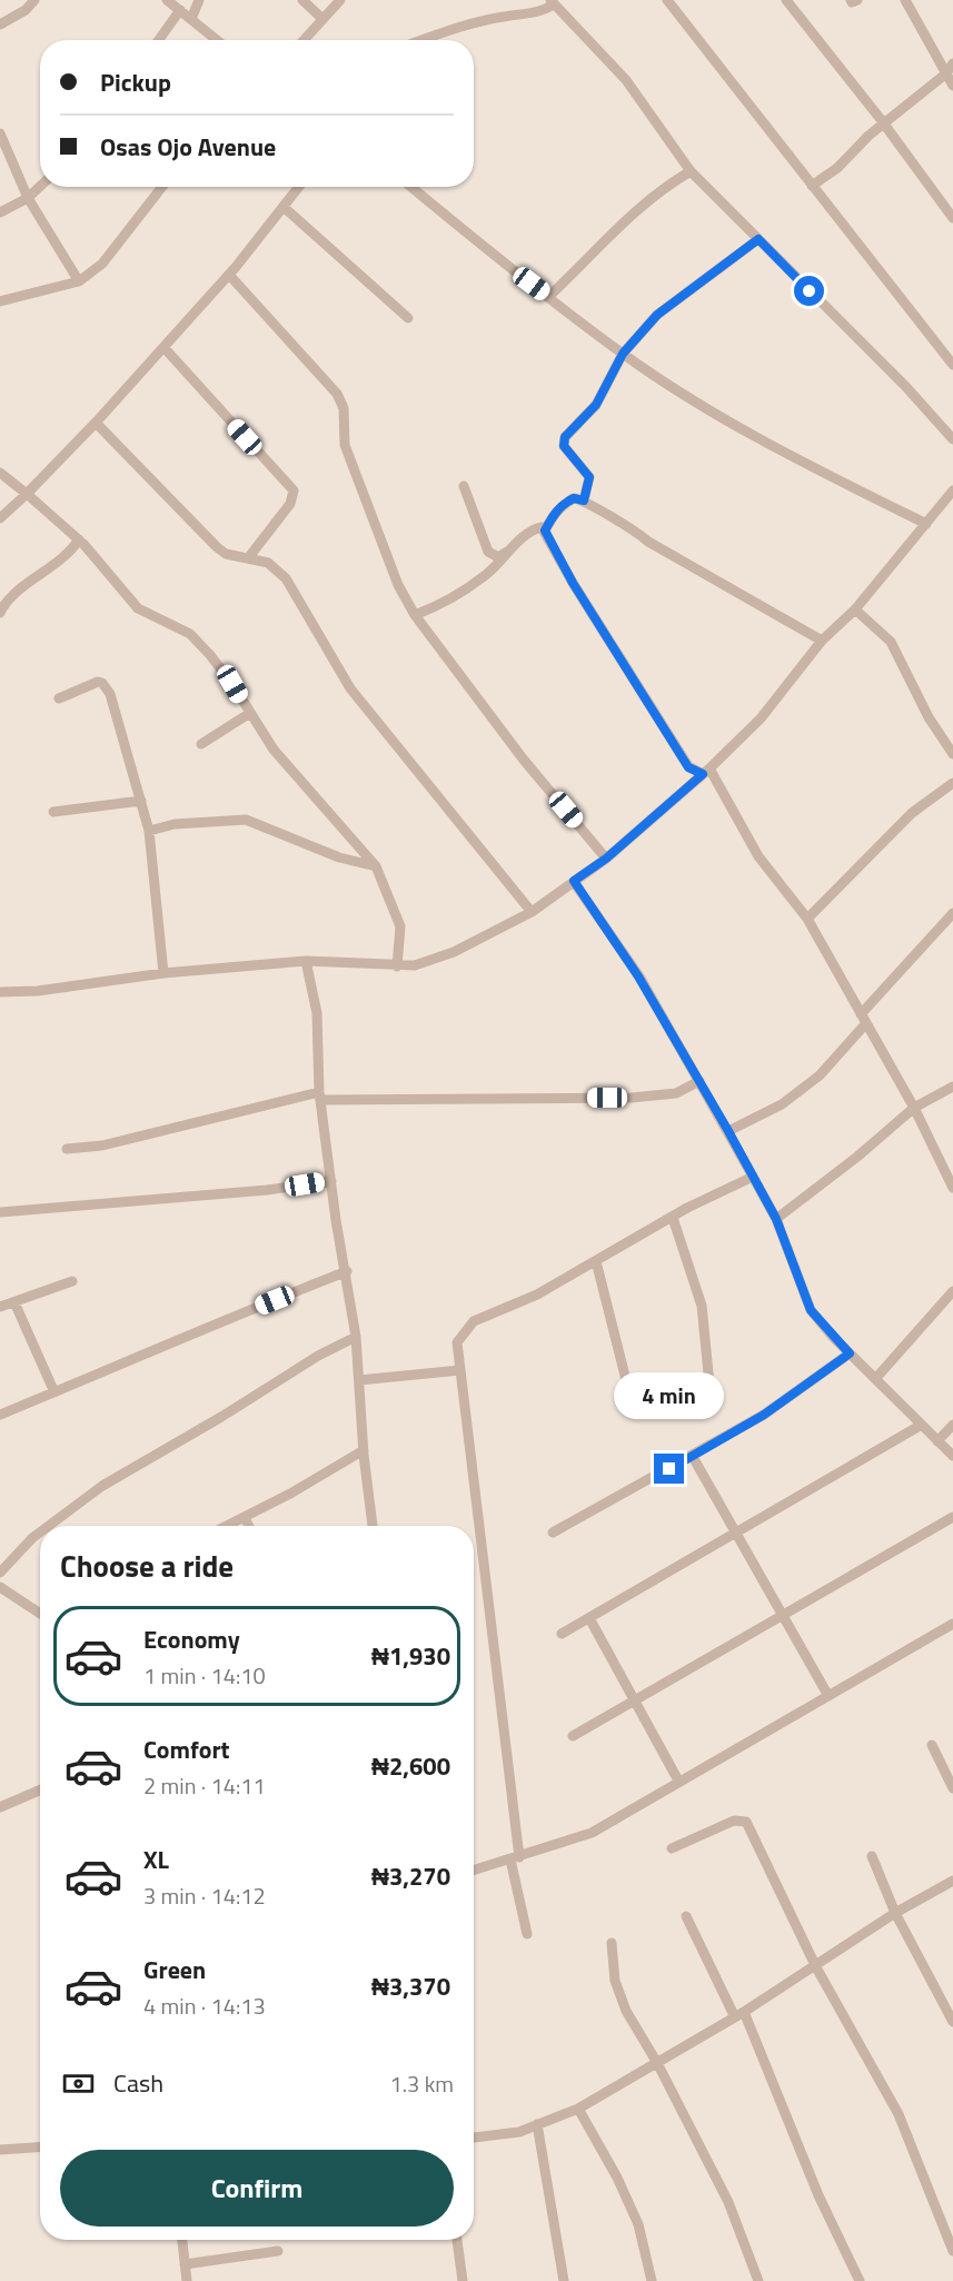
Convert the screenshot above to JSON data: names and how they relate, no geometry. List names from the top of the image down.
{
  "page": {
    "banner": ["Pickup", "Osas Ojo Avenue"],
    "bubble": "4 min",
    "heading": "Choose a ride",
    "list": [
      {
        "name": "Economy",
        "note": "1 min · 14:10",
        "value": "₦1,930"
      },
      {
        "name": "Comfort",
        "note": "2 min · 14:11",
        "value": "₦2,600"
      },
      {
        "name": "XL",
        "note": "3 min · 14:12",
        "value": "₦3,270"
      },
      {
        "name": "Green",
        "note": "4 min · 14:13",
        "value": "₦3,370"
      }
    ],
    "pay": ["Cash", "1.3 km"],
    "buttons": "Confirm"
  }
}
